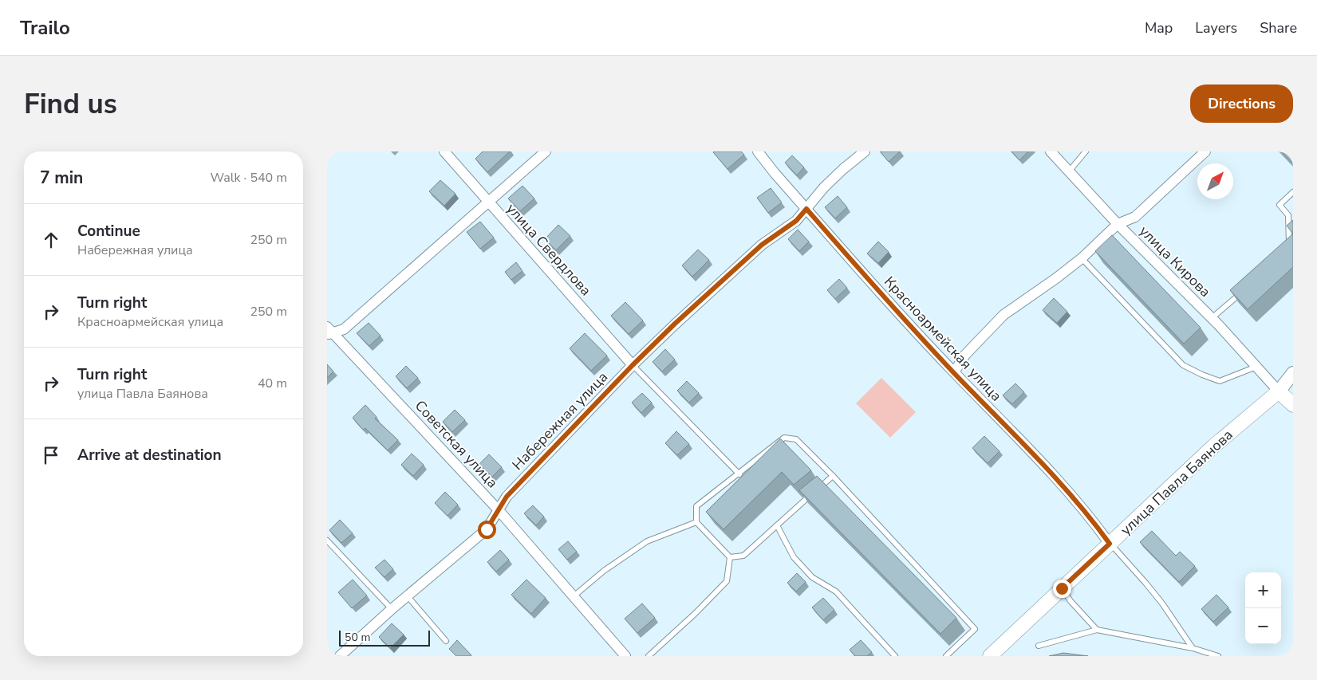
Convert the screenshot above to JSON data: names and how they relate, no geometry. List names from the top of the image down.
{
  "streets": {
    "main road": ["улица Павла Баянова"],
    "street": [
      "улица Свердлова",
      "улица Кирова",
      "Красноармейская улица",
      "Набережная улица",
      "Советская улица"
    ]
  },
  "crossings": [
    ["улица Свердлова", "Набережная улица"],
    ["улица Кирова", "улица Павла Баянова"],
    ["Красноармейская улица", "Набережная улица"],
    ["Красноармейская улица", "улица Павла Баянова"],
    ["Набережная улица", "Советская улица"]
  ],
  "scale_bar": "50 m",
  "north": "top right",
  "page": {
    "header": "Trailo",
    "nav": ["Map", "Layers", "Share"],
    "buttons": "Directions",
    "title": "Find us",
    "heading": ["7 min", "Walk · 540 m"],
    "list": [
      ["Continue", "Набережная улица", "250 m"],
      ["Turn right", "Красноармейская улица", "250 m"],
      ["Turn right", "улица Павла Баянова", "40 m"],
      "Arrive at destination"
    ],
    "map_buttons": ["+", "−"],
    "scale": "50 m"
  }
}
